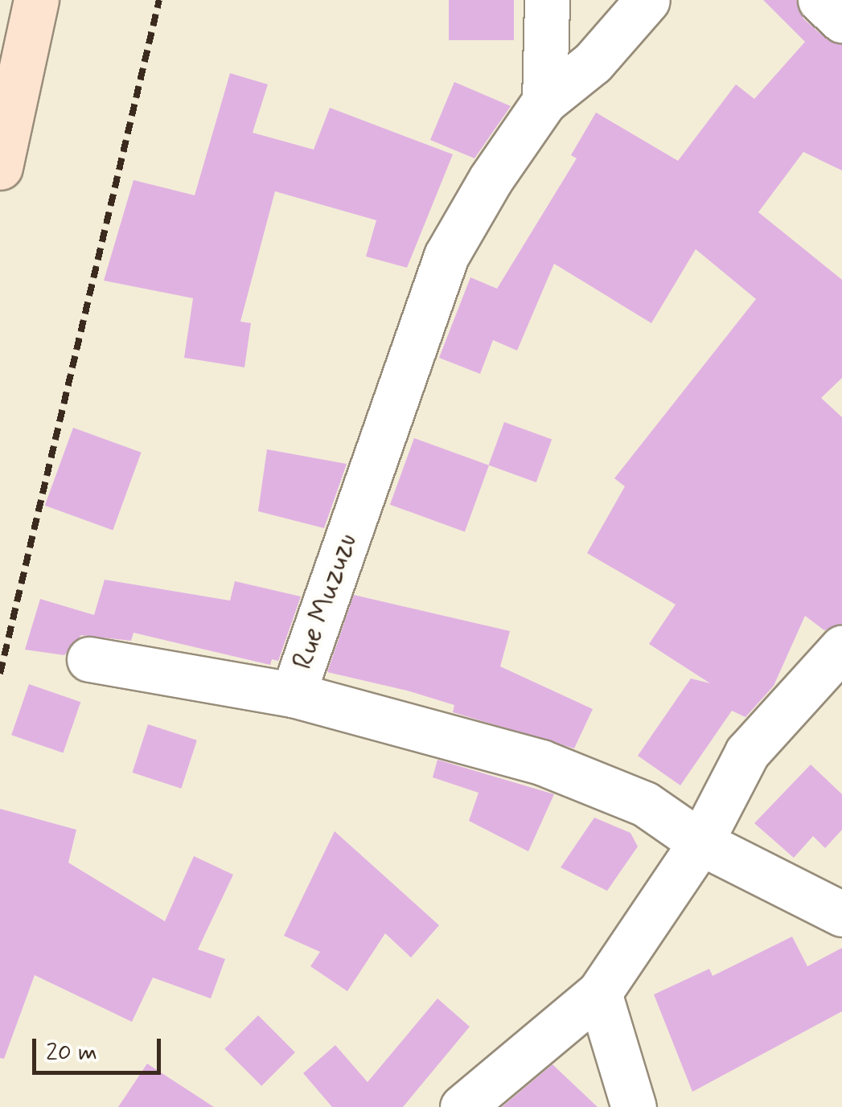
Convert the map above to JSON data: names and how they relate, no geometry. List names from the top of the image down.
{
  "streets": {
    "street": ["Rue Muzuzu"]
  },
  "scale_bar": "20 m"
}
